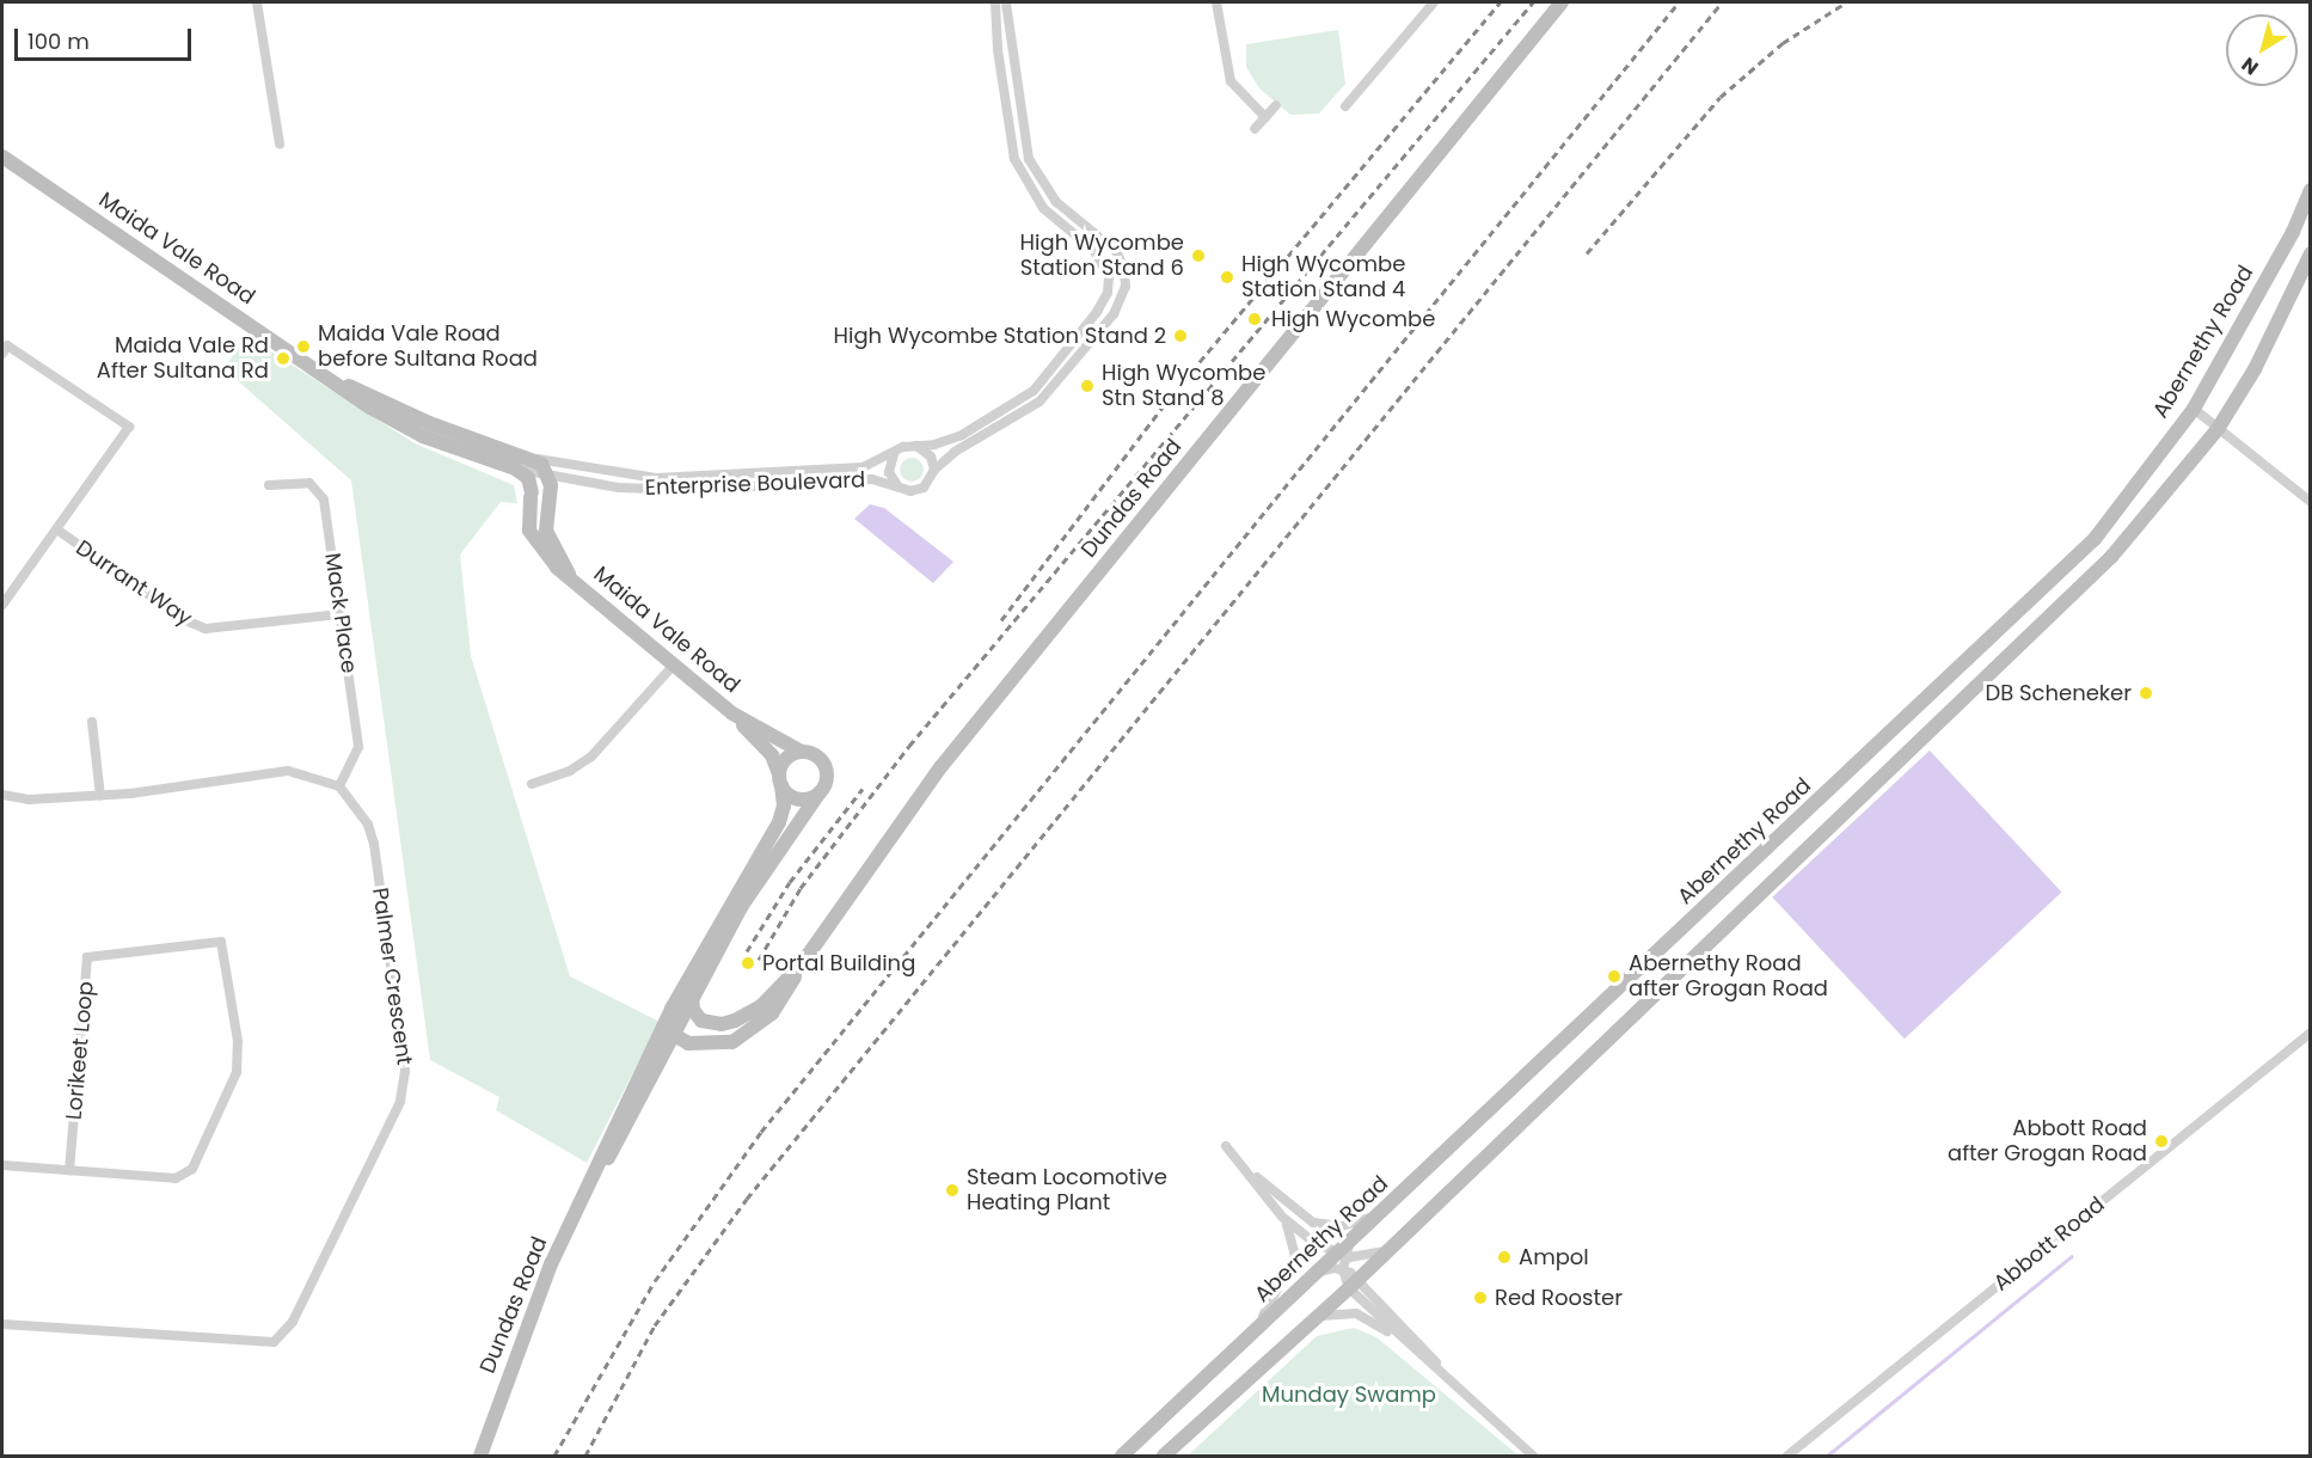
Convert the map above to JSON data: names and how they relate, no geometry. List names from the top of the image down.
{
  "streets": {
    "main road": ["Maida Vale Road", "Abernethy Road", "Dundas Road"],
    "street": [
      "Enterprise Boulevard",
      "Durrant Way",
      "Mack Place",
      "Palmer Crescent",
      "Lorikeet Loop",
      "Abbott Road"
    ]
  },
  "crossings": [
    ["Maida Vale Road", "Enterprise Boulevard"],
    ["Maida Vale Road", "Dundas Road"],
    ["Durrant Way", "Mack Place"],
    ["Mack Place", "Palmer Crescent"]
  ],
  "parks": ["Munday Swamp"],
  "places": [
    "High Wycombe Station Stand 6",
    "High Wycombe Station Stand 4",
    "High Wycombe",
    "High Wycombe Station Stand 2",
    "Maida Vale Road before Sultana Road",
    "Maida Vale Rd After Sultana Rd",
    "High Wycombe Stn Stand 8",
    "DB Scheneker",
    "Portal Building",
    "Abernethy Road after Grogan Road",
    "Abbott Road after Grogan Road",
    "Steam Locomotive Heating Plant",
    "Ampol",
    "Red Rooster"
  ],
  "scale_bar": "100 m",
  "north": "bottom left"
}
